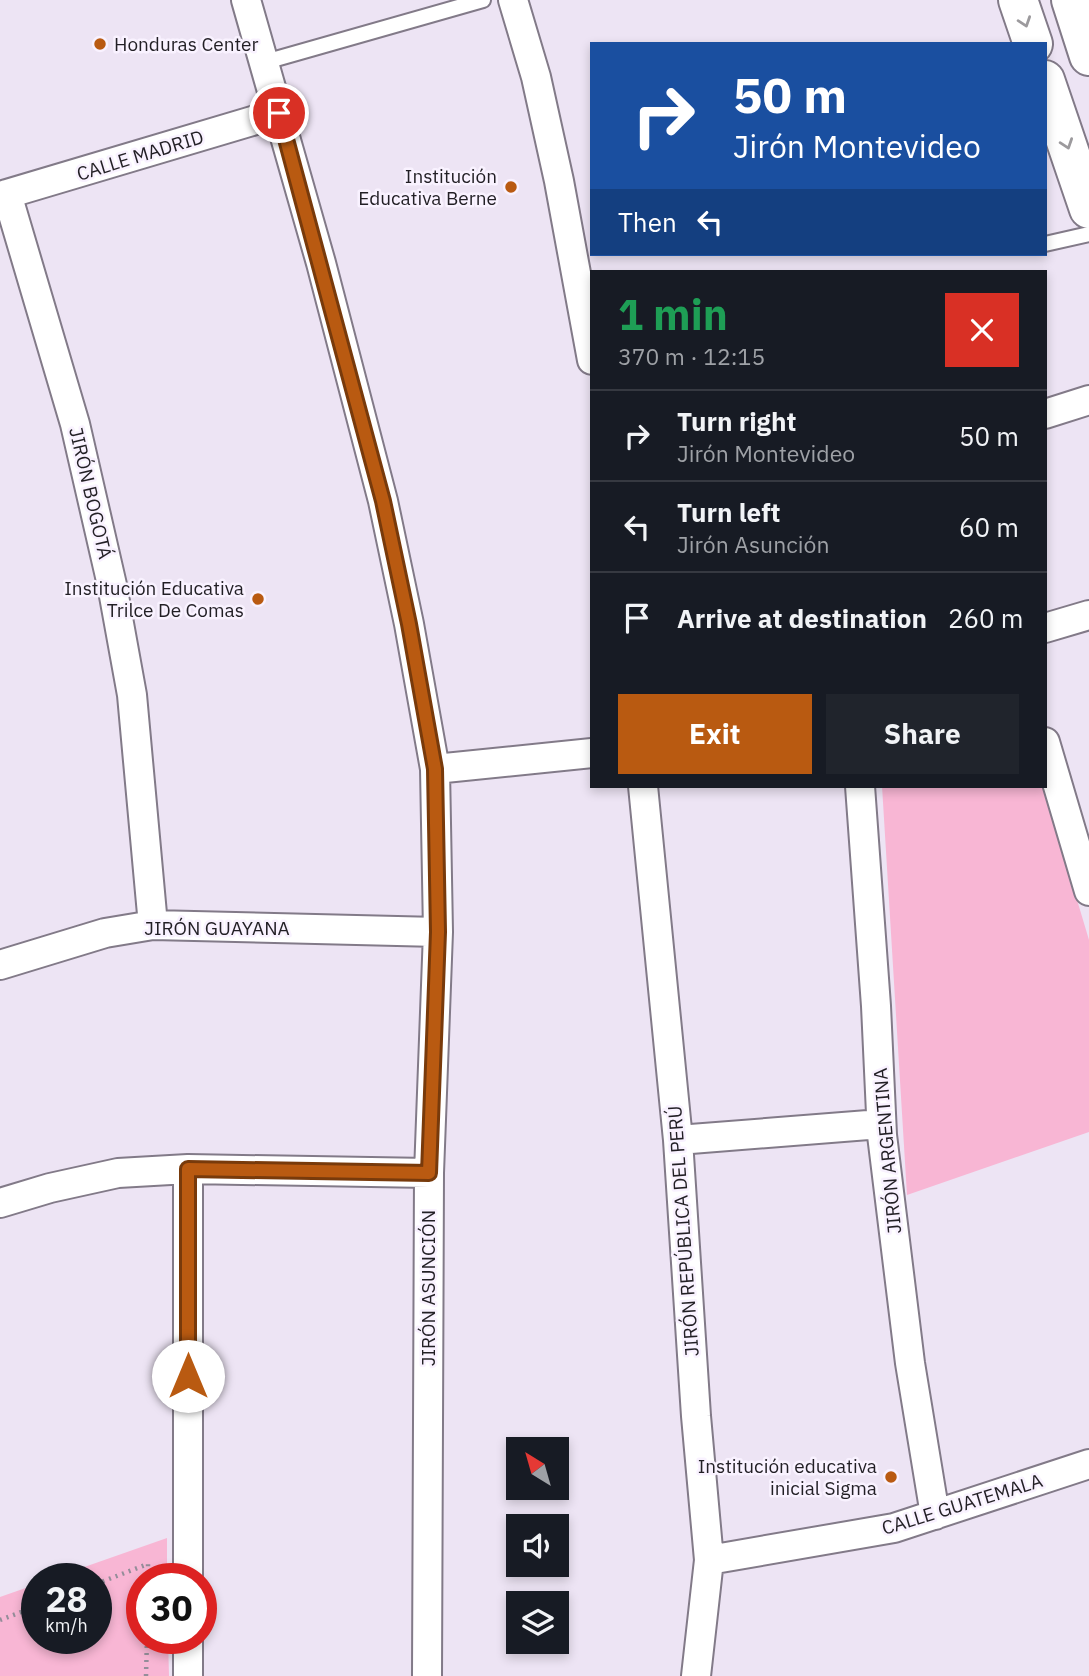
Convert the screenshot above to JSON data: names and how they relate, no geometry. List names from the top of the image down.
{
  "streets": {
    "street": [
      "CALLE MADRID",
      "JIRÓN BOGOTÁ",
      "JIRÓN GUAYANA",
      "JIRÓN ARGENTINA",
      "JIRÓN REPÚBLICA DEL PERÚ",
      "JIRÓN ASUNCIÓN",
      "CALLE GUATEMALA"
    ]
  },
  "crossings": [
    ["CALLE MADRID", "JIRÓN BOGOTÁ"],
    ["CALLE MADRID", "JIRÓN ASUNCIÓN"],
    ["JIRÓN BOGOTÁ", "JIRÓN GUAYANA"],
    ["JIRÓN GUAYANA", "JIRÓN ASUNCIÓN"],
    ["JIRÓN ARGENTINA", "CALLE GUATEMALA"],
    ["JIRÓN REPÚBLICA DEL PERÚ", "CALLE GUATEMALA"]
  ],
  "places": [
    "Honduras Center",
    "Institución Educativa Berne",
    "Institución Educativa Trilce De Comas",
    "Institución educativa inicial Sigma"
  ],
  "north": "top left",
  "page": {
    "turn": ["50 m", "Jirón Montevideo"],
    "then": "Then",
    "heading": ["1 min", "370 m · 12:15"],
    "list": [
      {
        "name": "Turn right",
        "note": "Jirón Montevideo",
        "value": "50 m"
      },
      {
        "name": "Turn left",
        "note": "Jirón Asunción",
        "value": "60 m"
      },
      {
        "name": "Arrive at destination",
        "value": "260 m"
      }
    ],
    "buttons": ["Exit", "Share"],
    "speed": "28 km/h",
    "limit": "30"
  }
}
